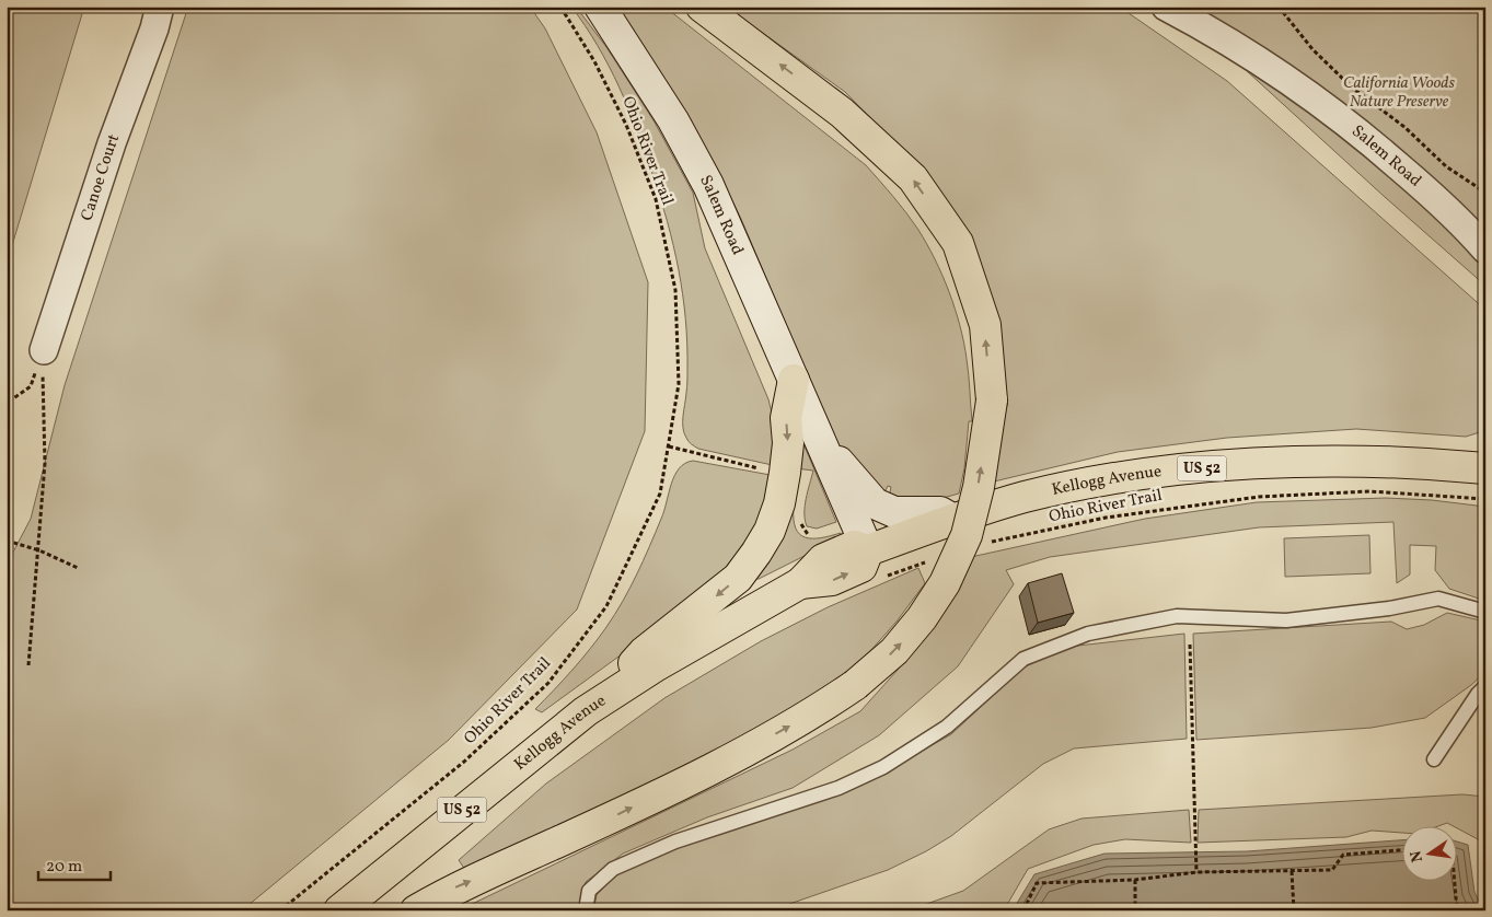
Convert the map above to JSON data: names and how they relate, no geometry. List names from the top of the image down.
{
  "streets": {
    "main road": ["US 52", "Kellogg Avenue"],
    "street": ["Salem Road", "Canoe Court"],
    "path": ["Ohio River Trail"]
  },
  "crossings": [
    ["Salem Road", "Kellogg Avenue"]
  ],
  "parks": ["California Woods Nature Preserve"],
  "scale_bar": "20 m",
  "north": "left"
}
